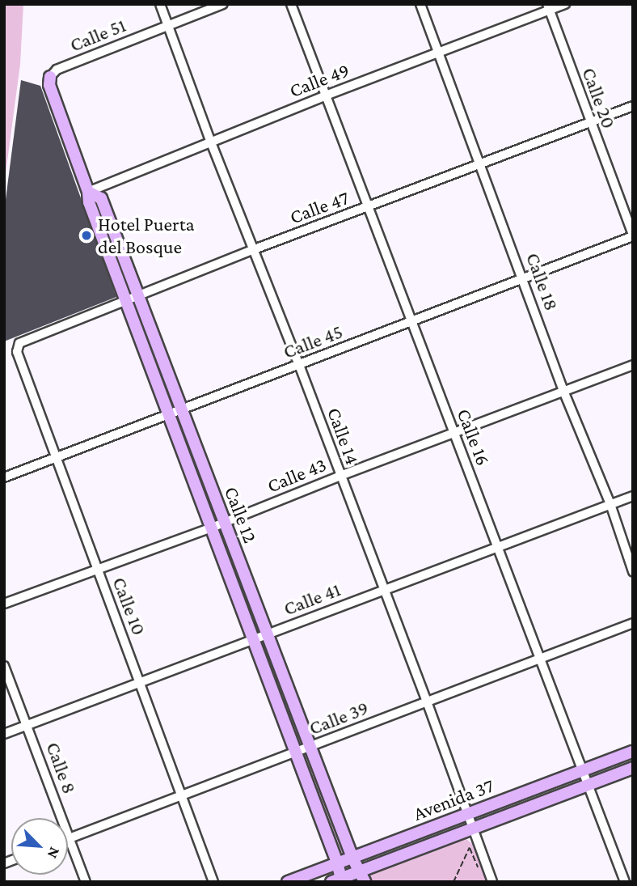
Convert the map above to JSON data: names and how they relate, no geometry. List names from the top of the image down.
{
  "streets": {
    "street": [
      "Calle 51",
      "Calle 49",
      "Calle 20",
      "Calle 47",
      "Calle 18",
      "Calle 45",
      "Calle 14",
      "Calle 16",
      "Calle 43",
      "Calle 12",
      "Calle 41",
      "Calle 10",
      "Calle 39",
      "Calle 8",
      "Avenida 37"
    ]
  },
  "crossings": [
    ["Calle 51", "Calle 14"],
    ["Calle 51", "Calle 12"],
    ["Calle 49", "Calle 20"],
    ["Calle 49", "Calle 18"],
    ["Calle 49", "Calle 14"],
    ["Calle 49", "Calle 16"],
    ["Calle 49", "Calle 12"],
    ["Calle 20", "Calle 47"],
    ["Calle 20", "Calle 45"],
    ["Calle 47", "Calle 18"],
    ["Calle 47", "Calle 14"],
    ["Calle 47", "Calle 16"],
    ["Calle 47", "Calle 12"],
    ["Calle 47", "Calle 10"],
    ["Calle 18", "Calle 45"],
    ["Calle 18", "Calle 43"],
    ["Calle 18", "Calle 41"],
    ["Calle 45", "Calle 14"],
    ["Calle 45", "Calle 16"],
    ["Calle 45", "Calle 12"],
    ["Calle 45", "Calle 10"],
    ["Calle 14", "Calle 43"],
    ["Calle 14", "Calle 41"],
    ["Calle 14", "Calle 39"],
    ["Calle 14", "Avenida 37"],
    ["Calle 16", "Calle 43"],
    ["Calle 16", "Calle 41"],
    ["Calle 16", "Calle 39"],
    ["Calle 16", "Avenida 37"],
    ["Calle 43", "Calle 12"],
    ["Calle 43", "Calle 10"],
    ["Calle 12", "Calle 41"],
    ["Calle 12", "Calle 39"],
    ["Calle 12", "Avenida 37"],
    ["Calle 41", "Calle 10"],
    ["Calle 41", "Calle 8"],
    ["Calle 10", "Calle 39"],
    ["Calle 39", "Calle 8"]
  ],
  "places": ["Hotel Puerta del Bosque"],
  "north": "bottom right"
}
